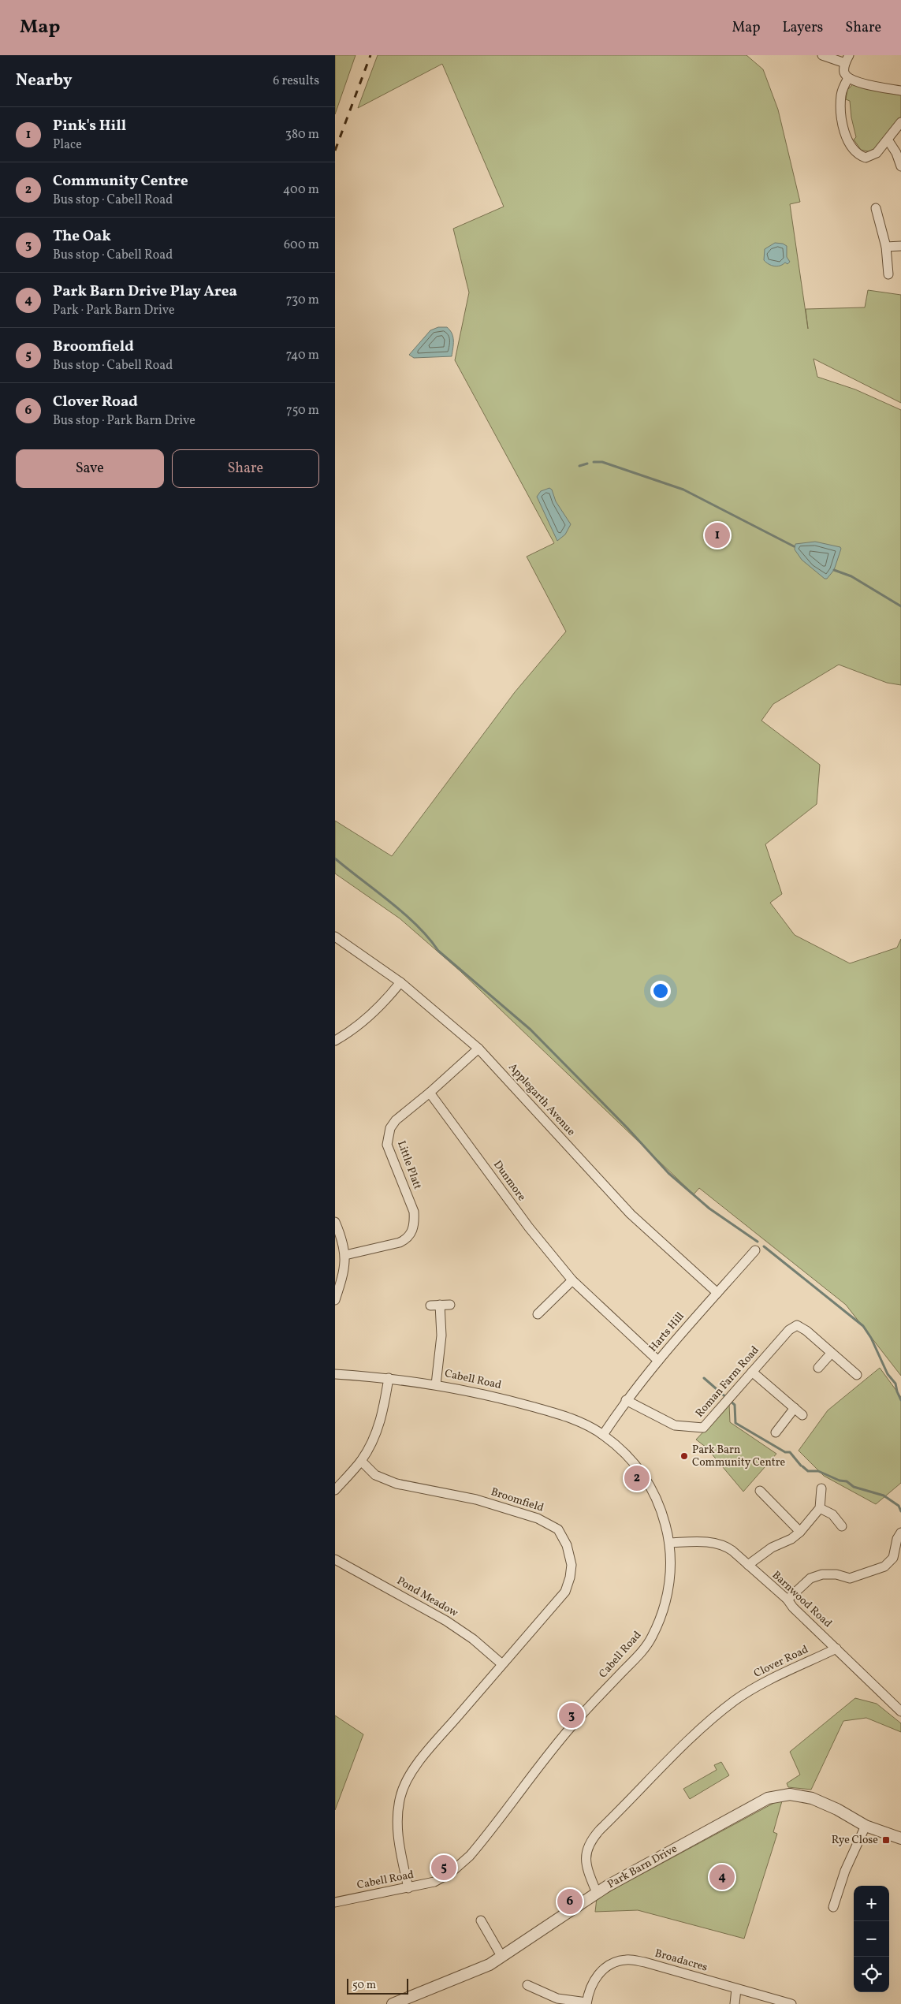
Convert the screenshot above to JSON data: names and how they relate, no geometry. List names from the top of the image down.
{
  "streets": {
    "street": [
      "Applegarth Avenue",
      "Little Platt",
      "Dunmore",
      "Harts Hill",
      "Cabell Road",
      "Roman Farm Road",
      "Broomfield",
      "Pond Meadow",
      "Barnwood Road",
      "Clover Road",
      "Park Barn Drive",
      "Broadacres"
    ]
  },
  "crossings": [
    ["Applegarth Avenue", "Little Platt"],
    ["Applegarth Avenue", "Harts Hill"],
    ["Little Platt", "Dunmore"],
    ["Dunmore", "Harts Hill"],
    ["Harts Hill", "Cabell Road"],
    ["Harts Hill", "Roman Farm Road"],
    ["Cabell Road", "Broomfield"],
    ["Cabell Road", "Barnwood Road"],
    ["Broomfield", "Pond Meadow"],
    ["Barnwood Road", "Clover Road"],
    ["Clover Road", "Park Barn Drive"]
  ],
  "places": {
    "other": ["Park Barn Community Centre"],
    "transit": ["Rye Close"]
  },
  "scale_bar": "50 m",
  "page": {
    "header": "Map",
    "nav": ["Map", "Layers", "Share"],
    "heading": ["Nearby", "6 results"],
    "list": [
      {
        "mark": "1",
        "name": "Pink's Hill",
        "note": "Place",
        "value": "380 m"
      },
      {
        "mark": "2",
        "name": "Community Centre",
        "note": "Bus stop · Cabell Road",
        "value": "400 m"
      },
      {
        "mark": "3",
        "name": "The Oak",
        "note": "Bus stop · Cabell Road",
        "value": "600 m"
      },
      {
        "mark": "4",
        "name": "Park Barn Drive Play Area",
        "note": "Park · Park Barn Drive",
        "value": "730 m"
      },
      {
        "mark": "5",
        "name": "Broomfield",
        "note": "Bus stop · Cabell Road",
        "value": "740 m"
      },
      {
        "mark": "6",
        "name": "Clover Road",
        "note": "Bus stop · Park Barn Drive",
        "value": "750 m"
      }
    ],
    "buttons": ["Save", "Share"],
    "pins": [
      "1",
      "2",
      "3",
      "5",
      "4",
      "6"
    ],
    "map_buttons": ["+", "−"],
    "scale": "50 m"
  }
}
